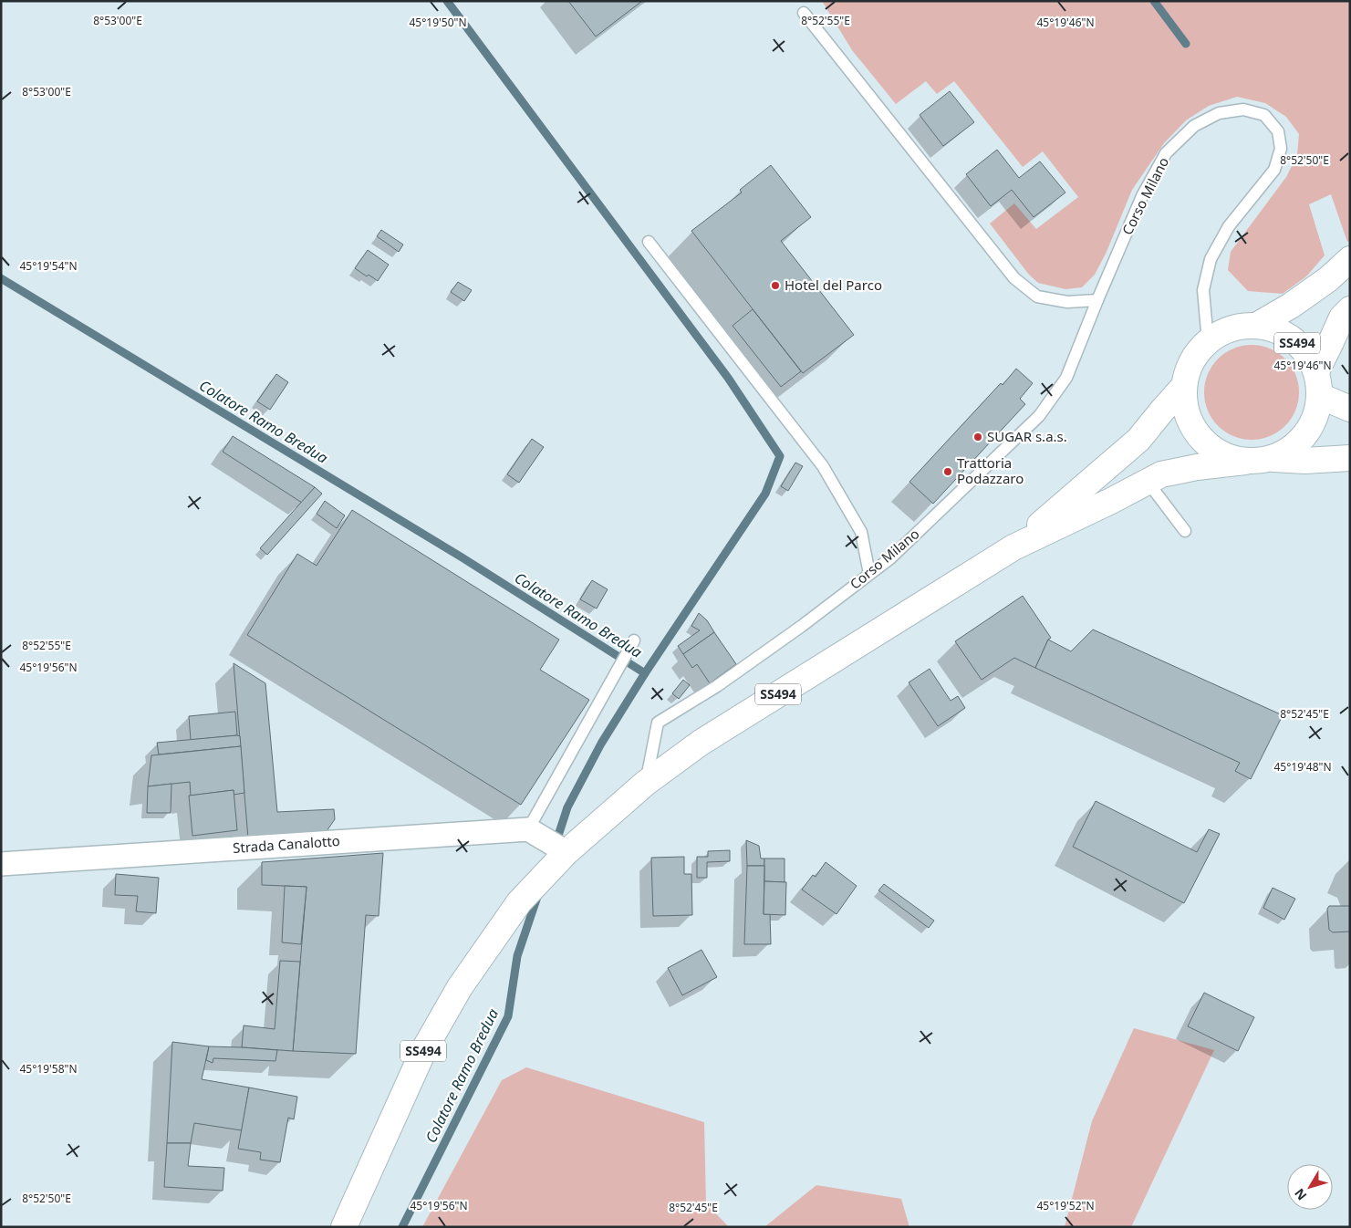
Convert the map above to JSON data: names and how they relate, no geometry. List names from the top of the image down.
{
  "streets": {
    "main road": ["SS494"],
    "street": ["Strada Canalotto"],
    "lane": ["Corso Milano"]
  },
  "crossings": [
    ["Corso Milano", "SS494"]
  ],
  "water": ["Colatore Ramo Bredua"],
  "places": ["Hotel del Parco", "SUGAR s.a.s.", "Trattoria Podazzaro"],
  "north": "bottom left",
  "coordinates": [
    "8°53'00\"E",
    "8°52'55\"E",
    "45°19'50\"N",
    "45°19'46\"N",
    "8°52'50\"E",
    "45°19'54\"N",
    "45°19'56\"N",
    "8°52'45\"E",
    "45°19'48\"N",
    "45°19'58\"N",
    "45°19'52\"N"
  ]
}
